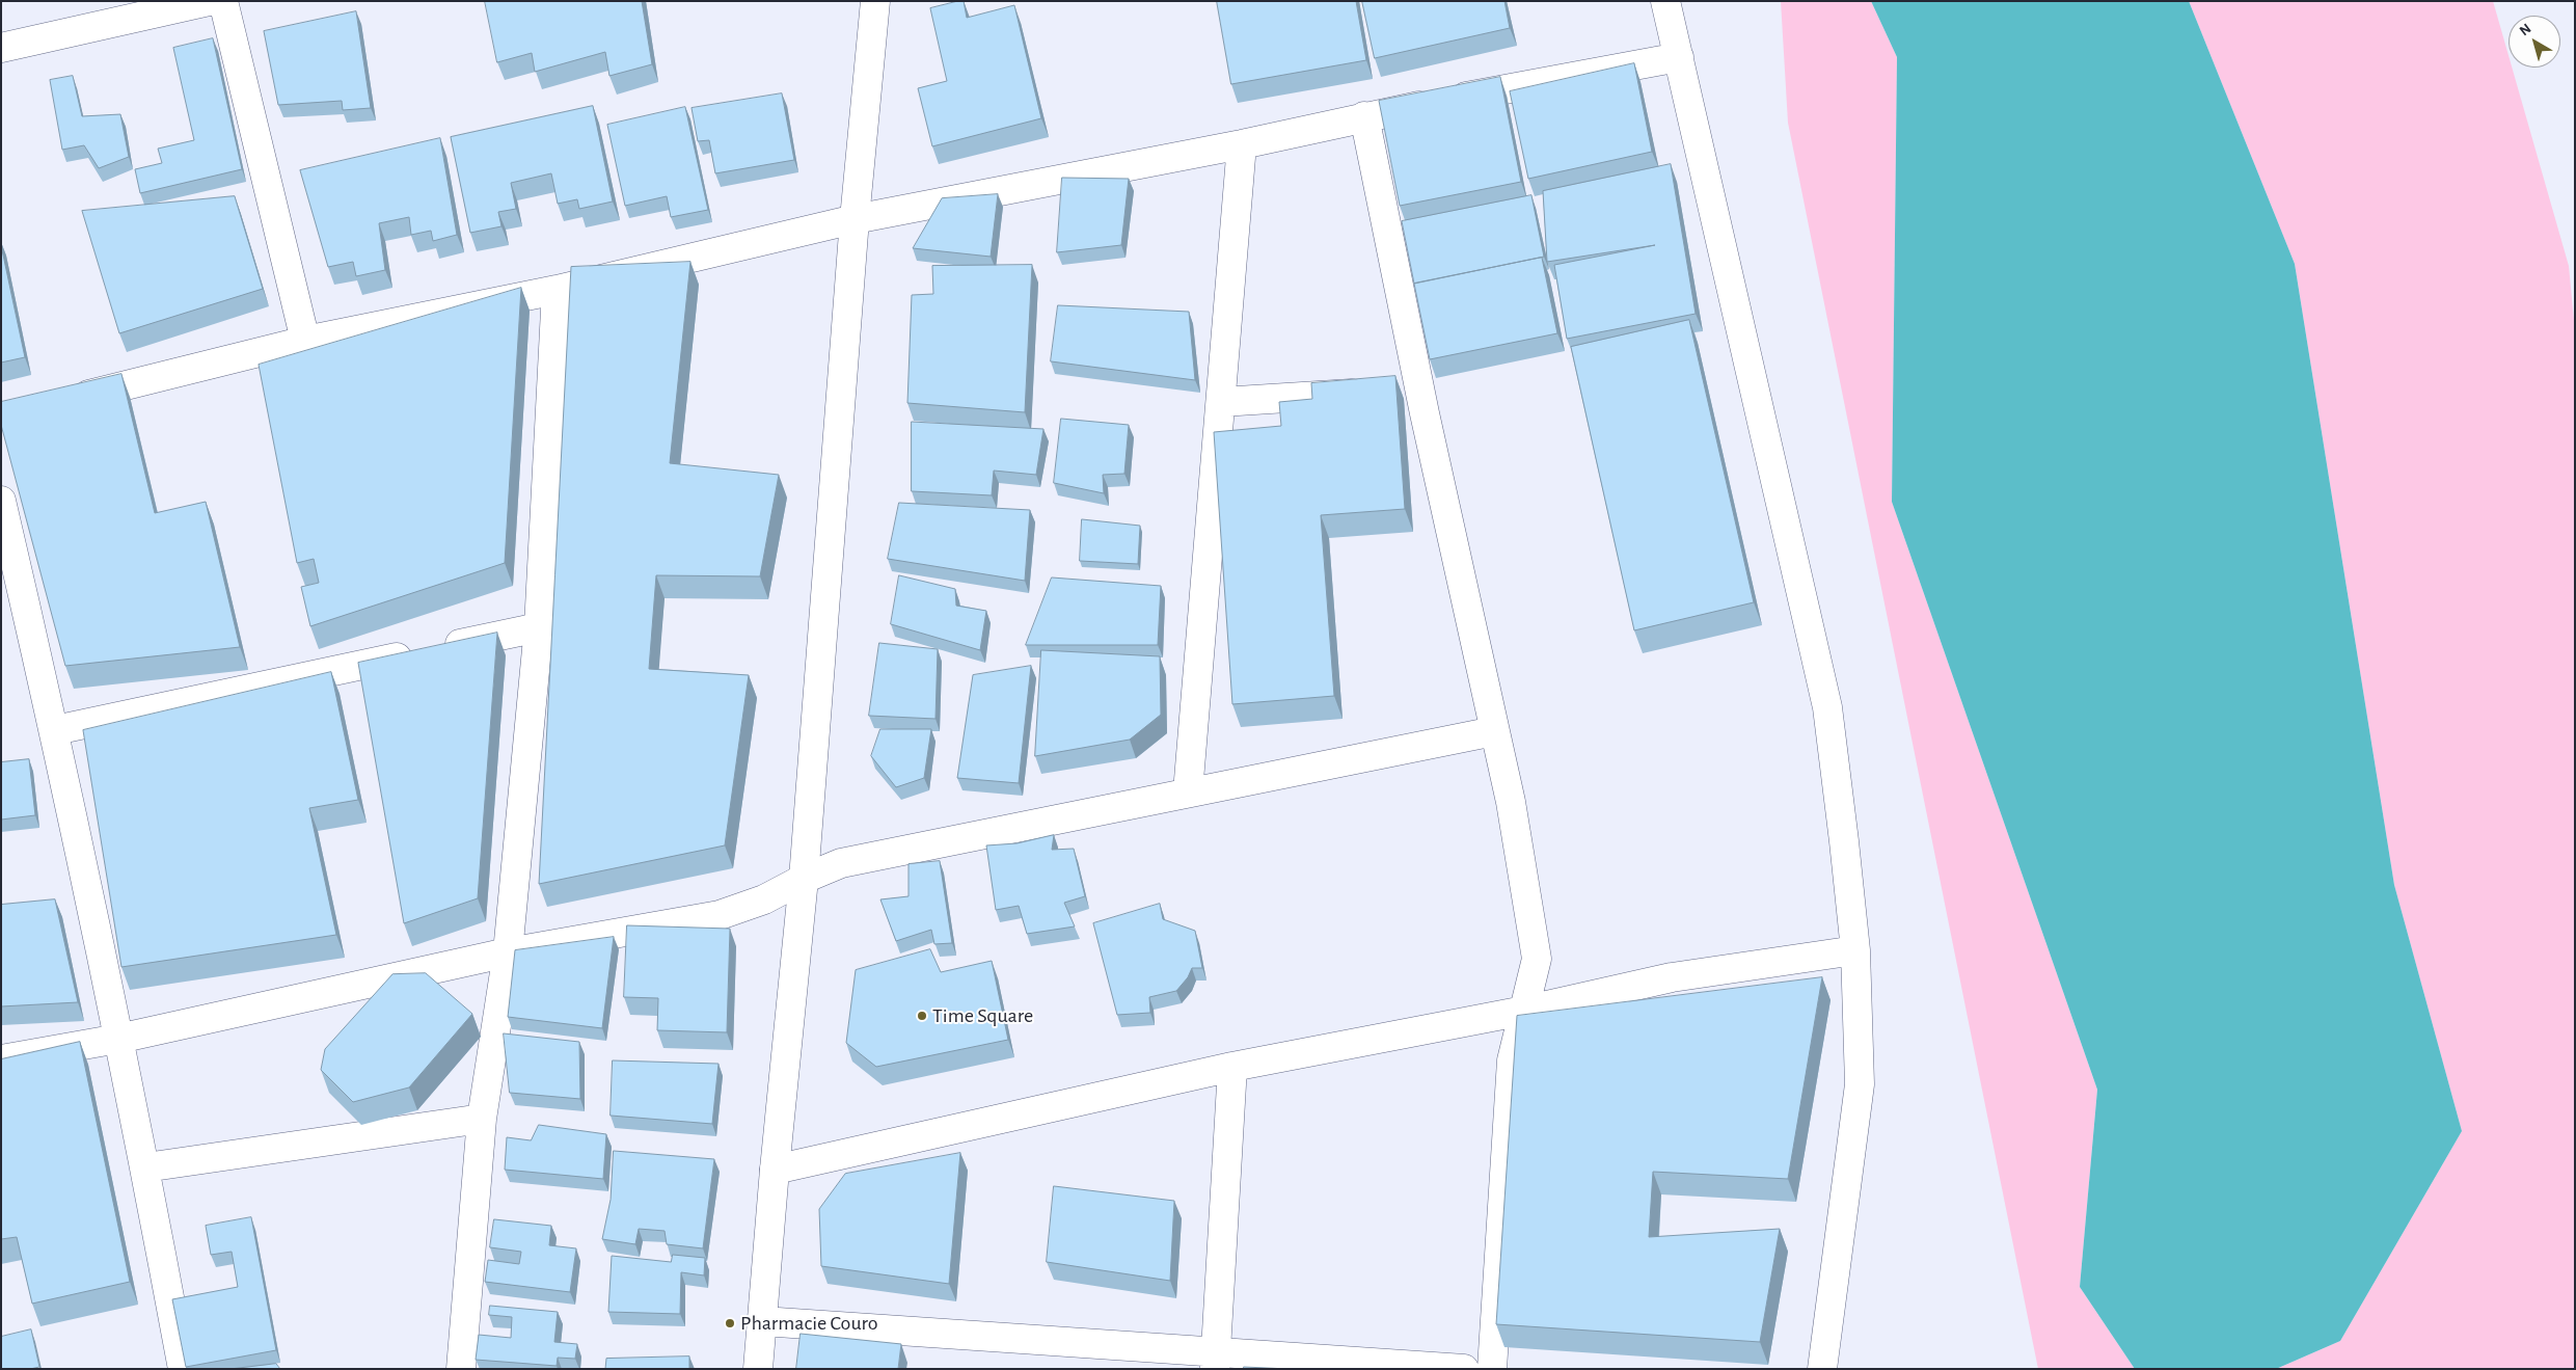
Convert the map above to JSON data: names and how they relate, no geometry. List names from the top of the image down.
{
  "places": ["Time Square", "Pharmacie Couro"],
  "north": "top left"
}
